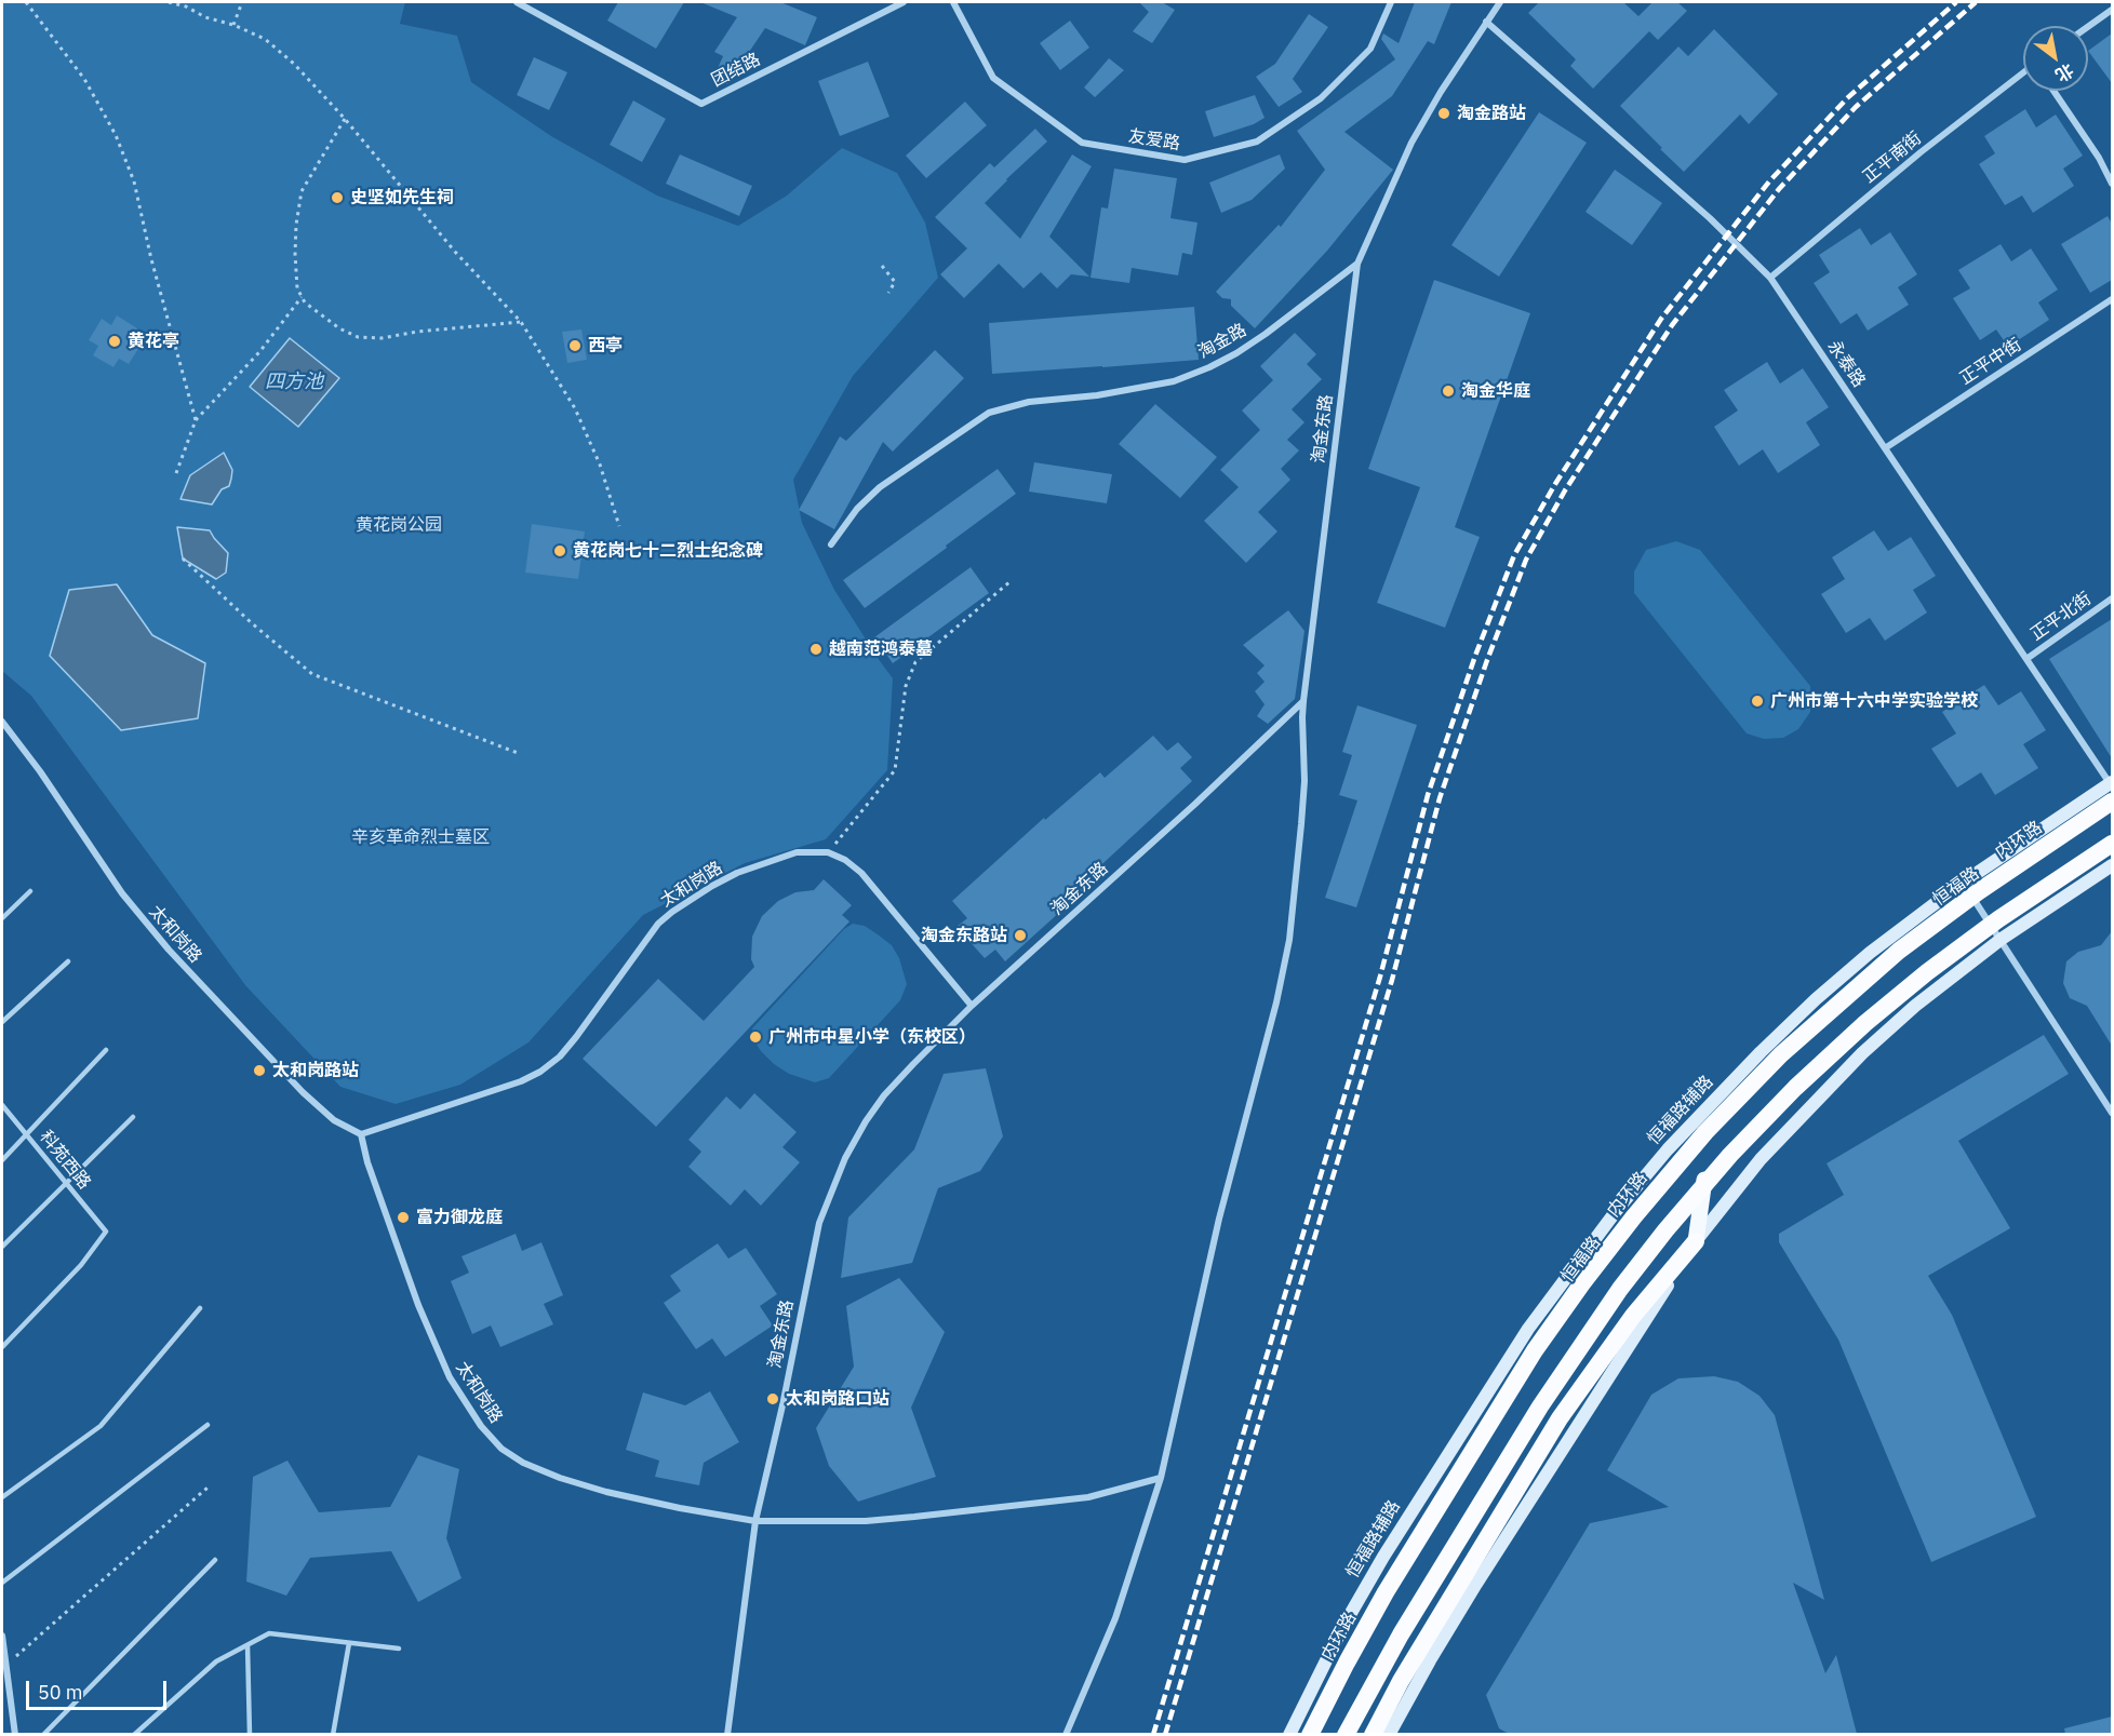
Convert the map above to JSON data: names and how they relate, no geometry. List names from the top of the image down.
{
  "streets": {
    "highway": ["内环路"],
    "main road": ["恒福路", "恒福路辅路"],
    "street": [
      "团结路",
      "友爱路",
      "正平南街",
      "淘金路",
      "正平中街",
      "永泰路",
      "淘金东路",
      "正平北街",
      "太和岗路"
    ],
    "lane": ["科苑西路"]
  },
  "crossings": [
    ["正平南街", "永泰路"],
    ["淘金路", "永泰路"],
    ["淘金路", "淘金东路"],
    ["正平中街", "永泰路"],
    ["永泰路", "正平北街"],
    ["永泰路", "内环路"],
    ["永泰路", "恒福路"],
    ["永泰路", "恒福路辅路"],
    ["淘金东路", "太和岗路"],
    ["内环路", "恒福路"],
    ["内环路", "恒福路辅路"],
    ["恒福路", "恒福路辅路"]
  ],
  "water": ["四方池"],
  "parks": ["黄花岗公园", "辛亥革命烈士墓区"],
  "places": [
    "淘金路站",
    "史坚如先生祠",
    "黄花亭",
    "西亭",
    "淘金华庭",
    "黄花岗七十二烈士纪念碑",
    "越南范鸿泰墓",
    "广州市第十六中学实验学校",
    "淘金东路站",
    "广州市中星小学（东校区）",
    "太和岗路站",
    "富力御龙庭",
    "太和岗路口站"
  ],
  "scale_bar": "50 m",
  "north": "bottom right"
}
